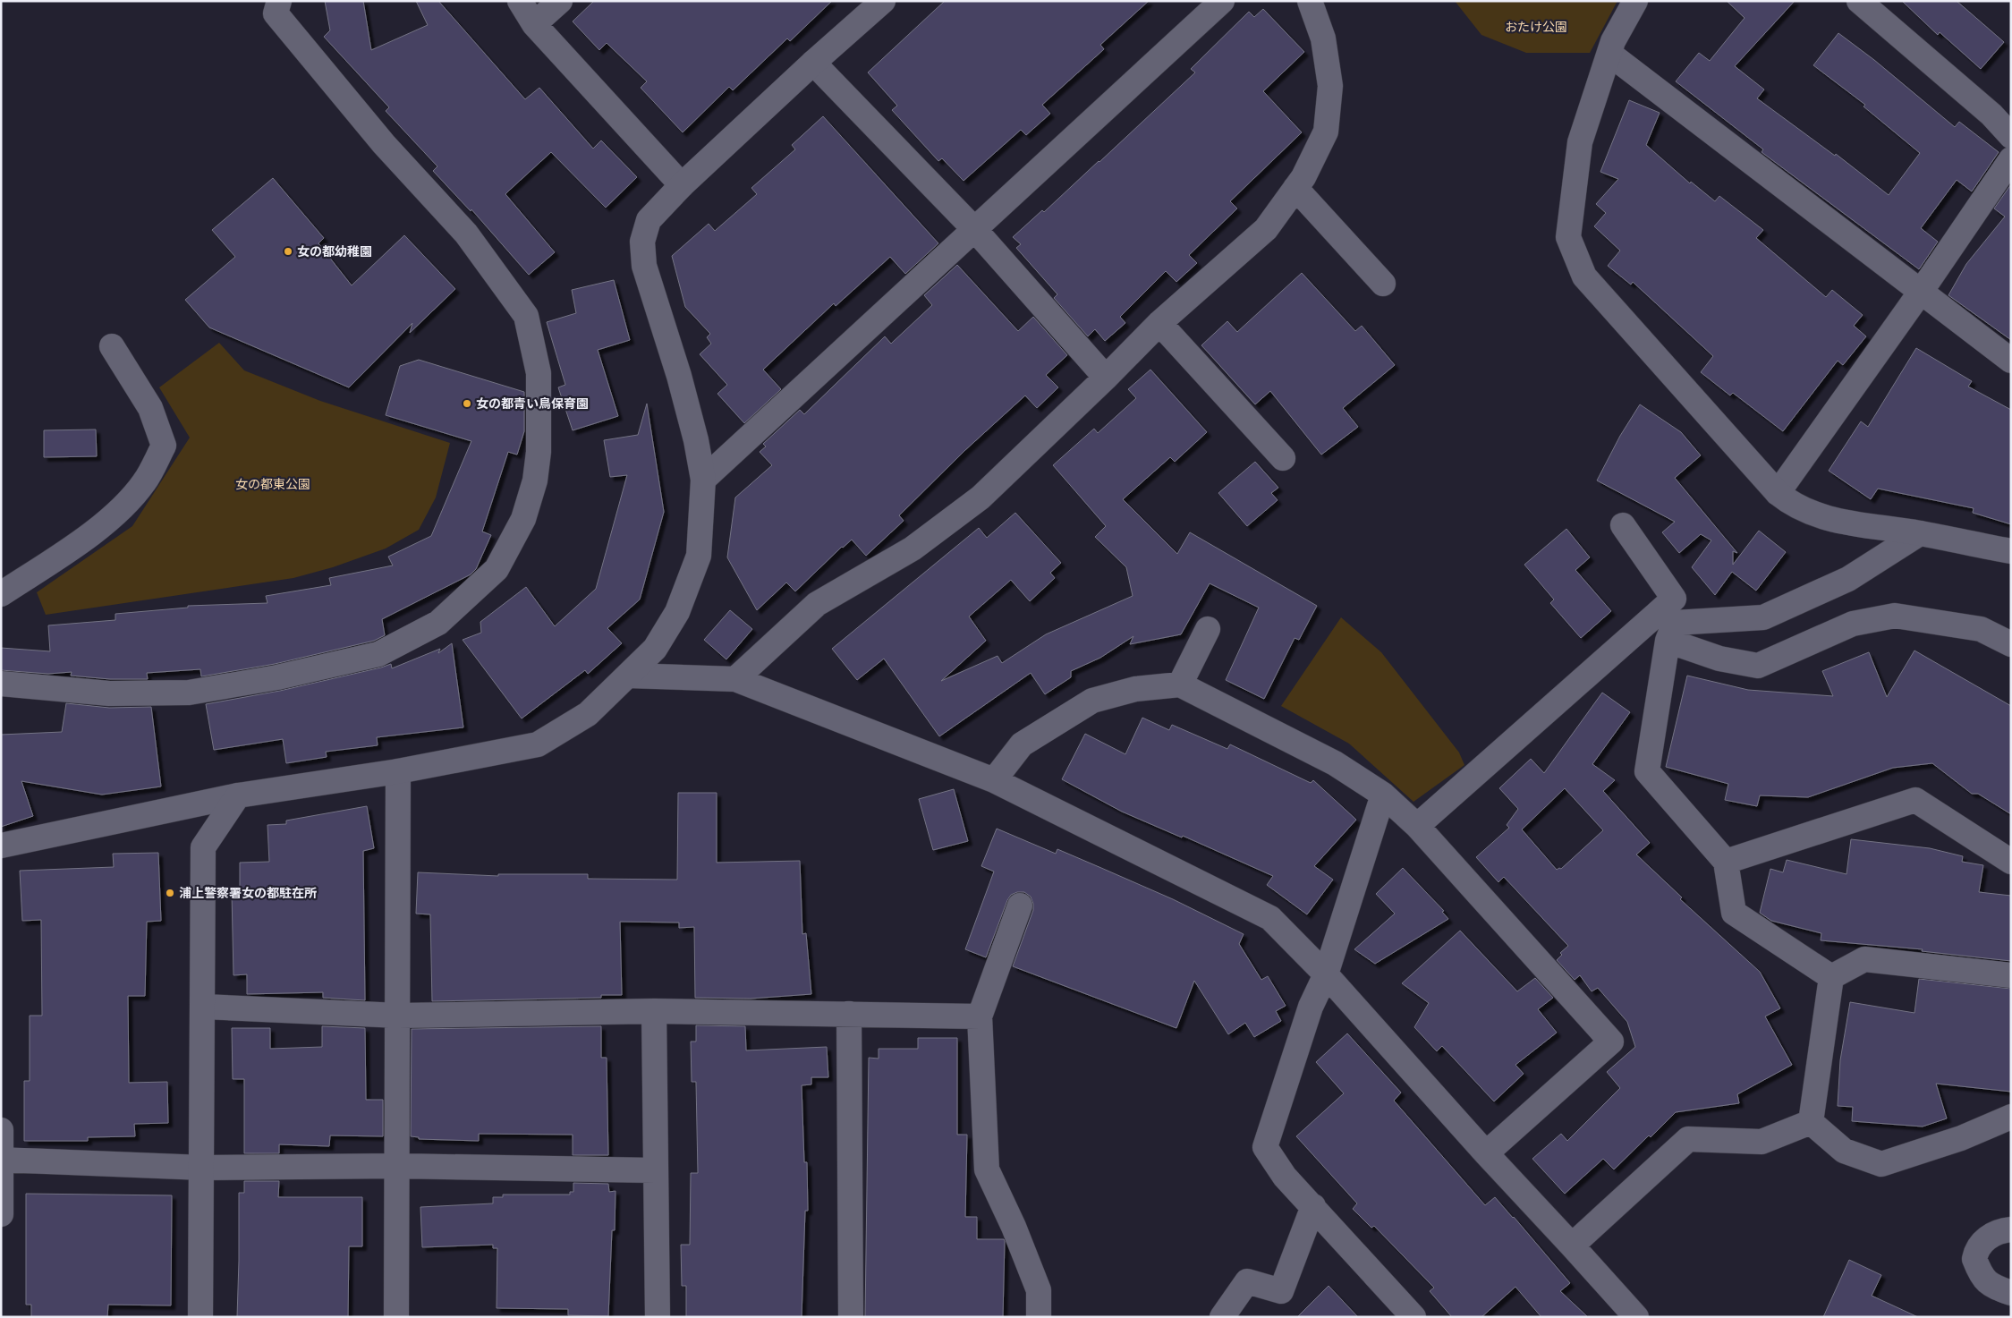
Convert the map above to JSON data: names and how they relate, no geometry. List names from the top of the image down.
{
  "parks": ["おたけ公園", "女の都東公園"],
  "places": ["女の都幼稚園", "女の都青い鳥保育園", "浦上警察署女の都駐在所"]
}
